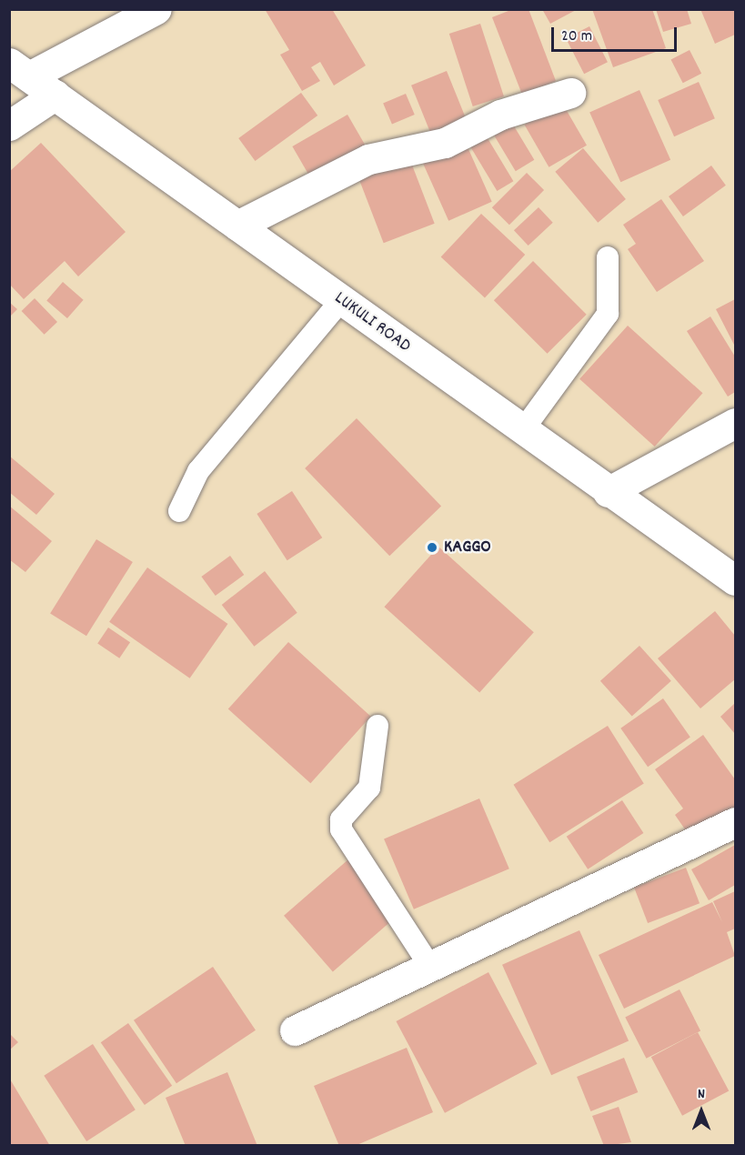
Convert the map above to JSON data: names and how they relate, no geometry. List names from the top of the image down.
{
  "streets": {
    "street": ["LUKULI ROAD"]
  },
  "places": ["KAGGO"],
  "scale_bar": "20 m",
  "north": "top"
}
